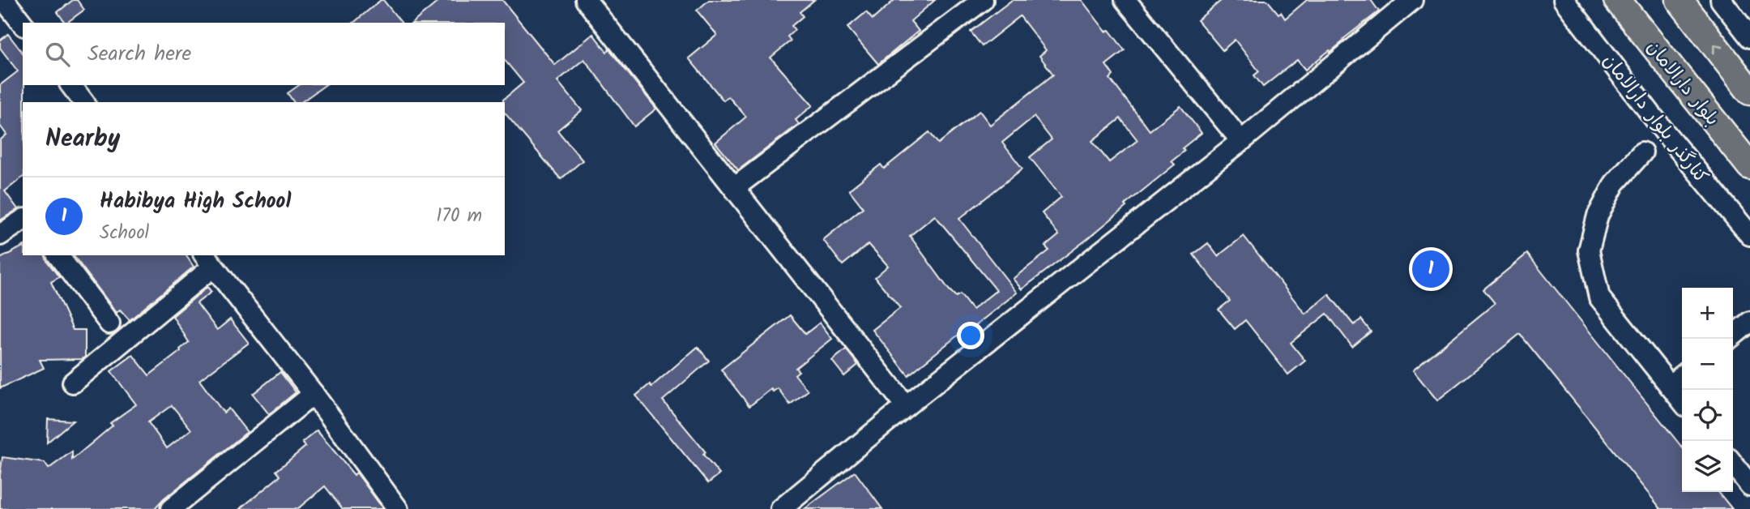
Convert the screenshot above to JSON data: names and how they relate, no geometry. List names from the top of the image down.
{
  "streets": {
    "main road": ["بلوار دارالامان"],
    "street": ["کنارگذر بلوار دارالامان"]
  },
  "page": {
    "search": "Search here",
    "heading": "Nearby",
    "list": [
      {
        "mark": "1",
        "name": "Habibya High School",
        "note": "School",
        "value": "170 m"
      }
    ],
    "pins": "1",
    "map_buttons": ["+", "−"]
  }
}
